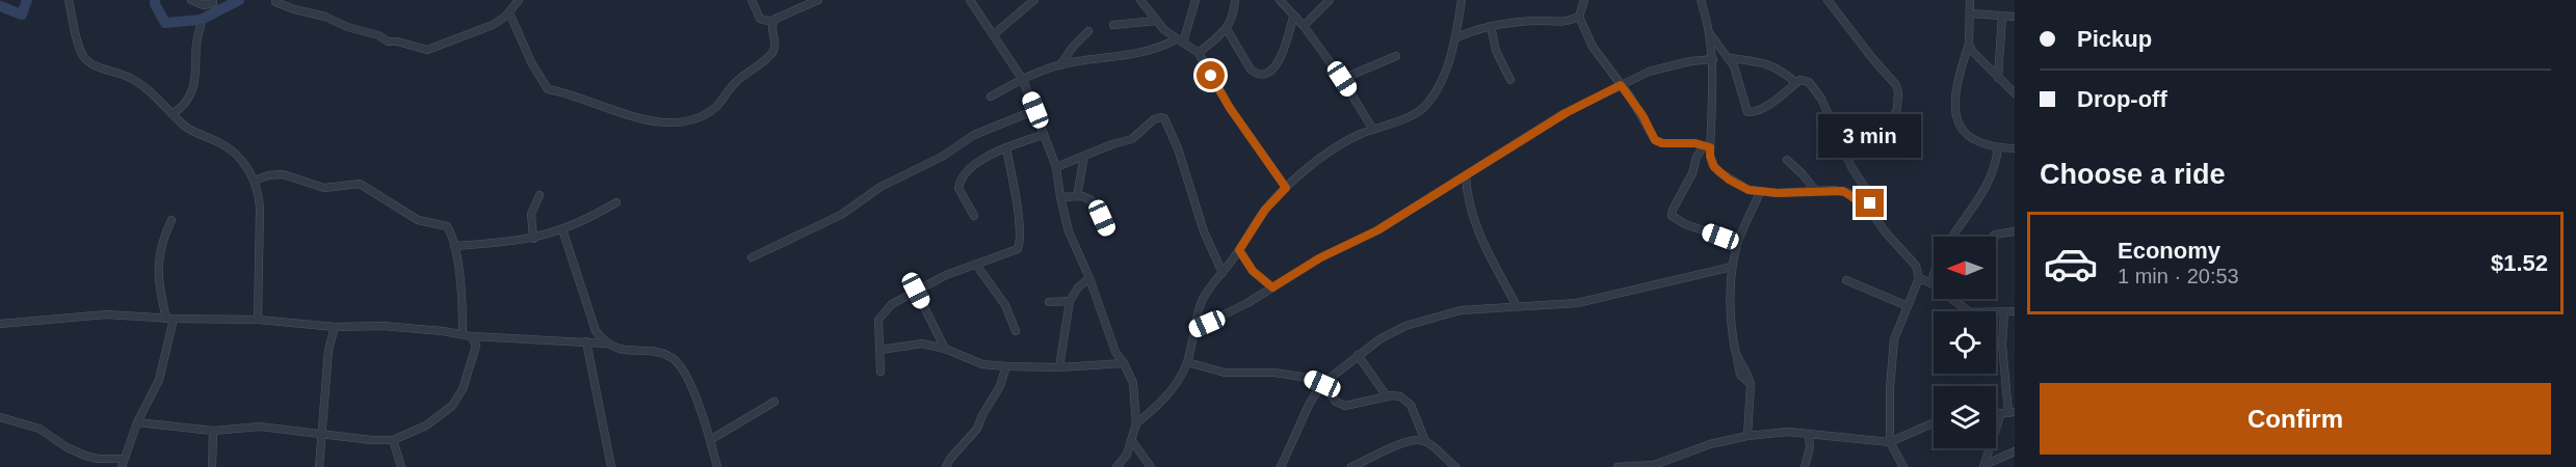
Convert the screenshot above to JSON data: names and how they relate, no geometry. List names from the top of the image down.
{
  "north": "left",
  "page": {
    "banner": ["Pickup", "Drop-off"],
    "bubble": "3 min",
    "heading": "Choose a ride",
    "list": [
      {
        "name": "Economy",
        "note": "1 min · 20:53",
        "value": "$1.52"
      }
    ],
    "buttons": "Confirm"
  }
}
